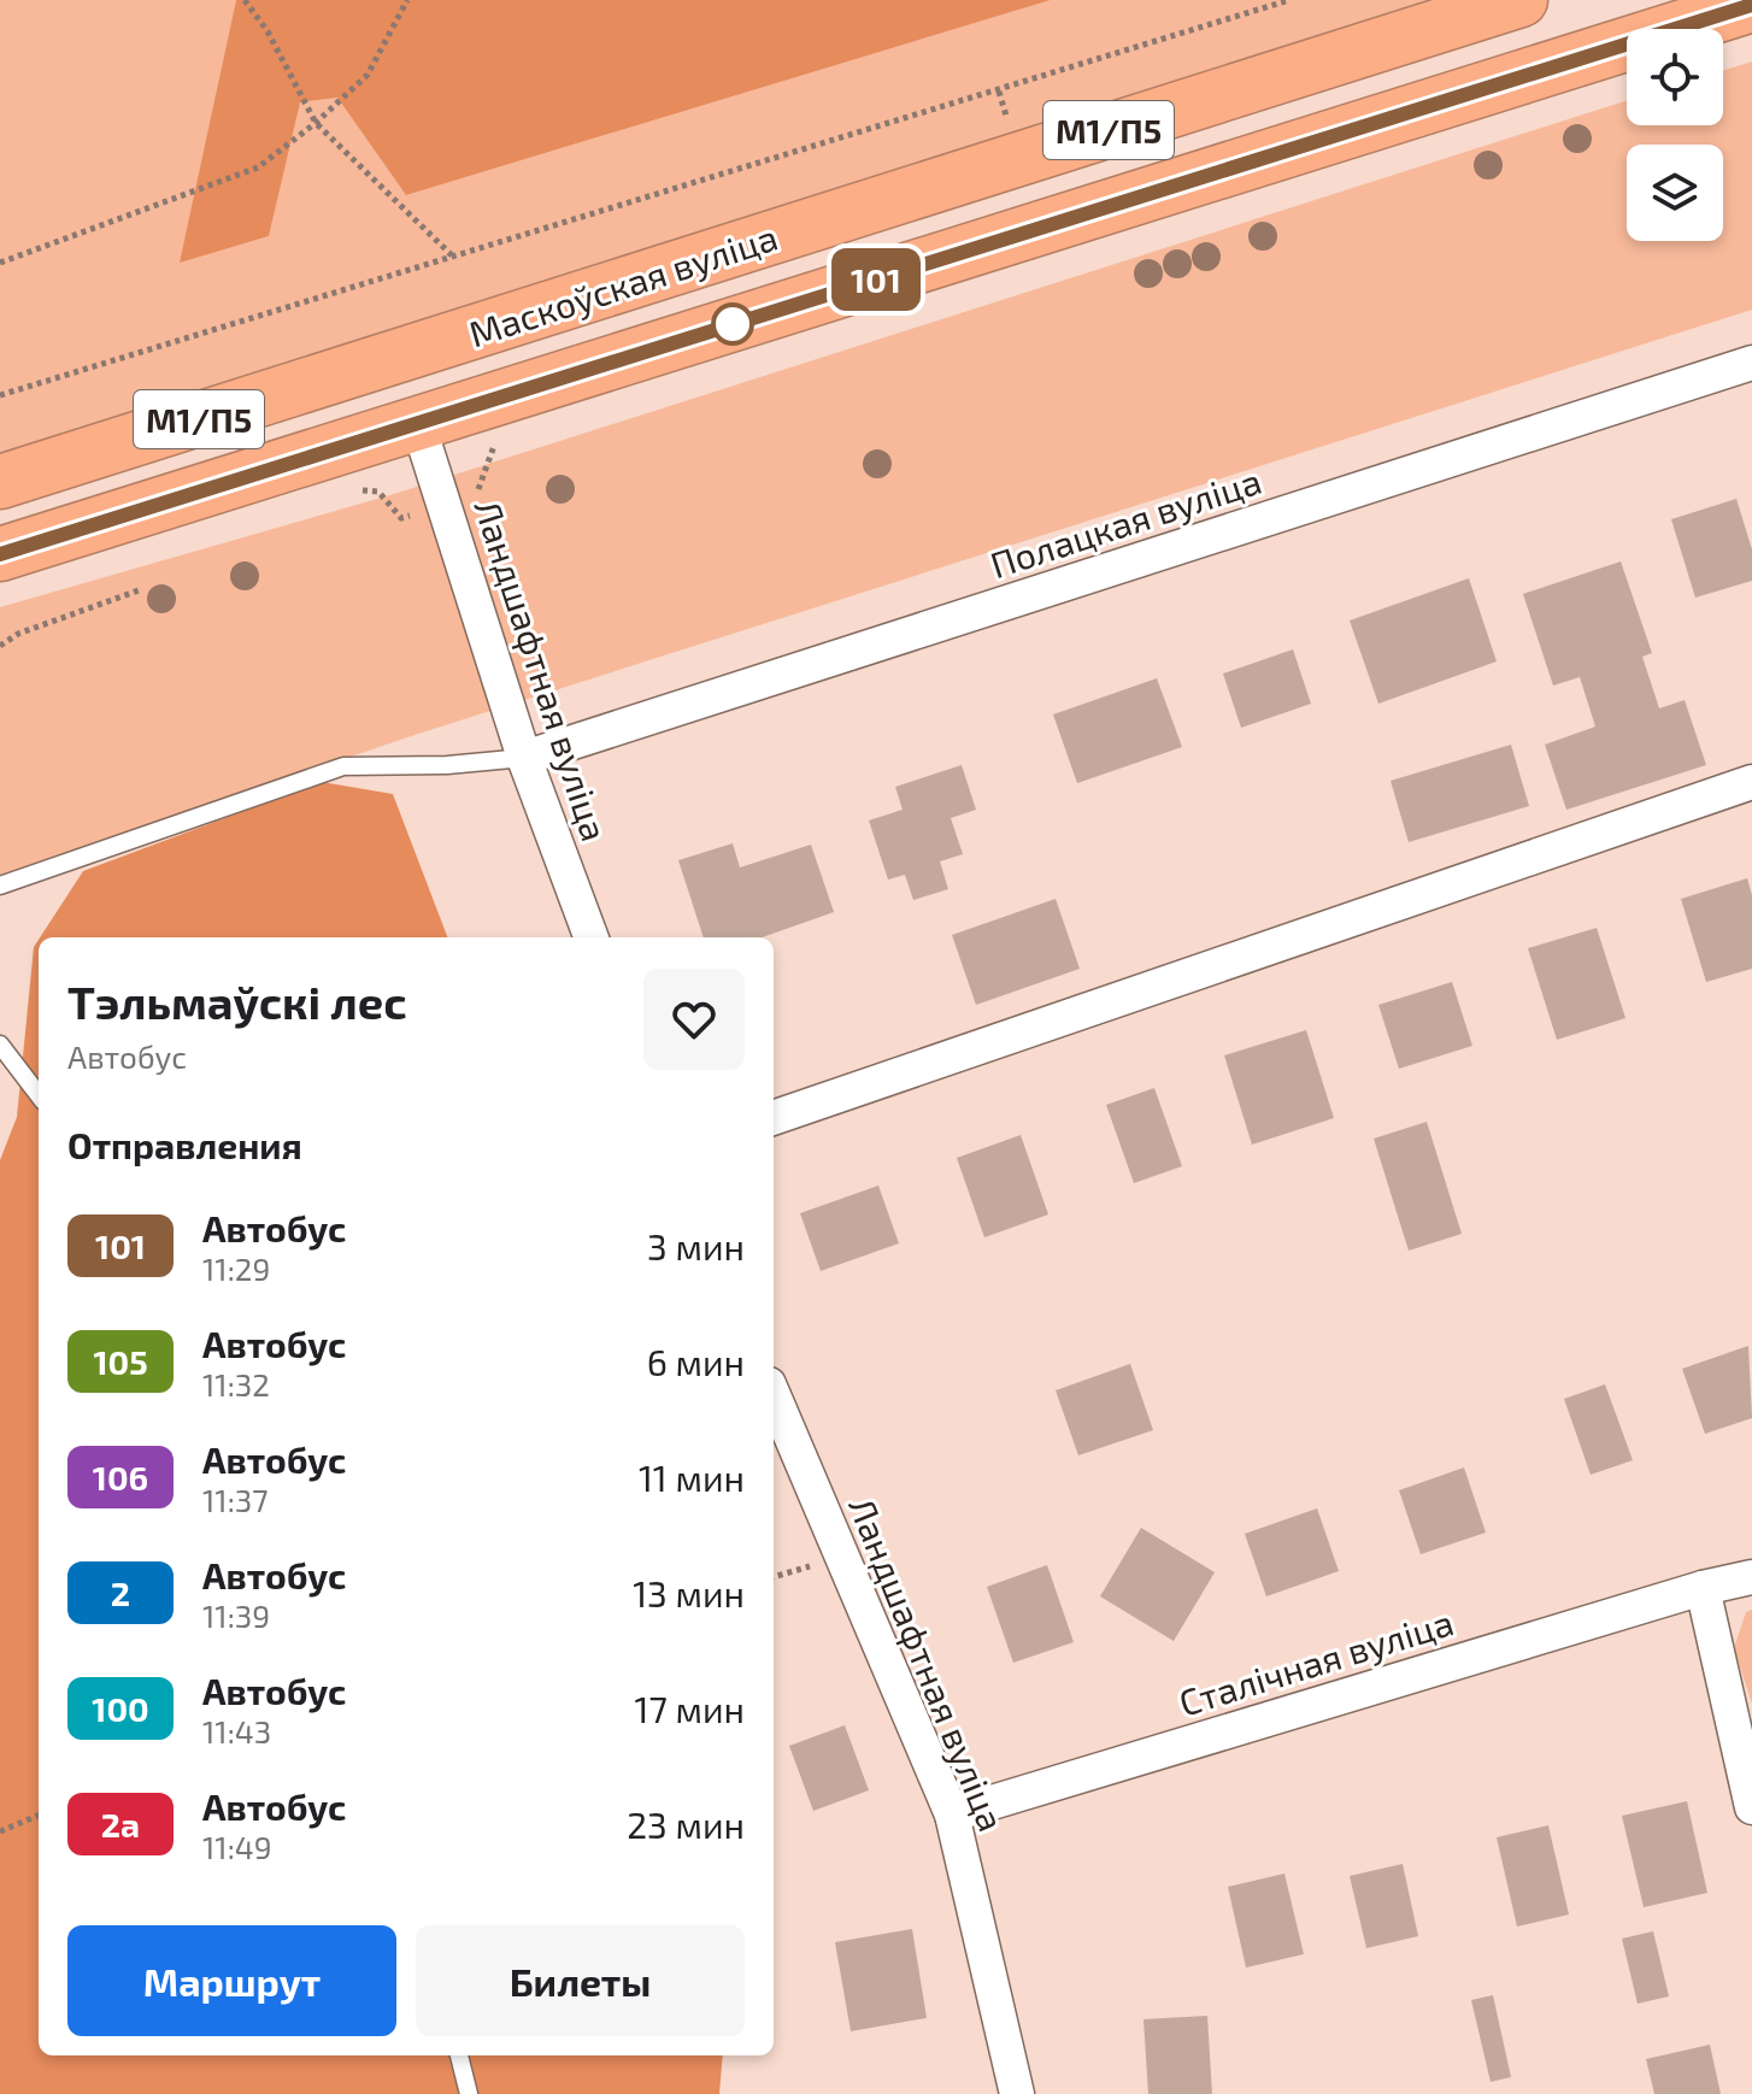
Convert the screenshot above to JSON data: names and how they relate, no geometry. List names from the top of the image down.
{
  "streets": {
    "highway": ["М1/П5", "Маскоўская вуліца"],
    "street": ["Полацкая вуліца", "Ландшафтная вуліца", "Сталічная вуліца"]
  },
  "crossings": [
    ["Маскоўская вуліца", "Ландшафтная вуліца"],
    ["Полацкая вуліца", "Ландшафтная вуліца"],
    ["Ландшафтная вуліца", "Сталічная вуліца"]
  ],
  "lines": ["bus line 101"],
  "page": {
    "on_map": "101",
    "heading": [
      ["Тэльмаўскі лес", "Автобус"],
      "Отправления"
    ],
    "list": [
      {
        "mark": "101",
        "name": "Автобус",
        "note": "11:29",
        "value": "3 мин"
      },
      {
        "mark": "105",
        "name": "Автобус",
        "note": "11:32",
        "value": "6 мин"
      },
      {
        "mark": "106",
        "name": "Автобус",
        "note": "11:37",
        "value": "11 мин"
      },
      {
        "mark": "2",
        "name": "Автобус",
        "note": "11:39",
        "value": "13 мин"
      },
      {
        "mark": "100",
        "name": "Автобус",
        "note": "11:43",
        "value": "17 мин"
      },
      {
        "mark": "2а",
        "name": "Автобус",
        "note": "11:49",
        "value": "23 мин"
      }
    ],
    "buttons": ["Маршрут", "Билеты"]
  }
}
